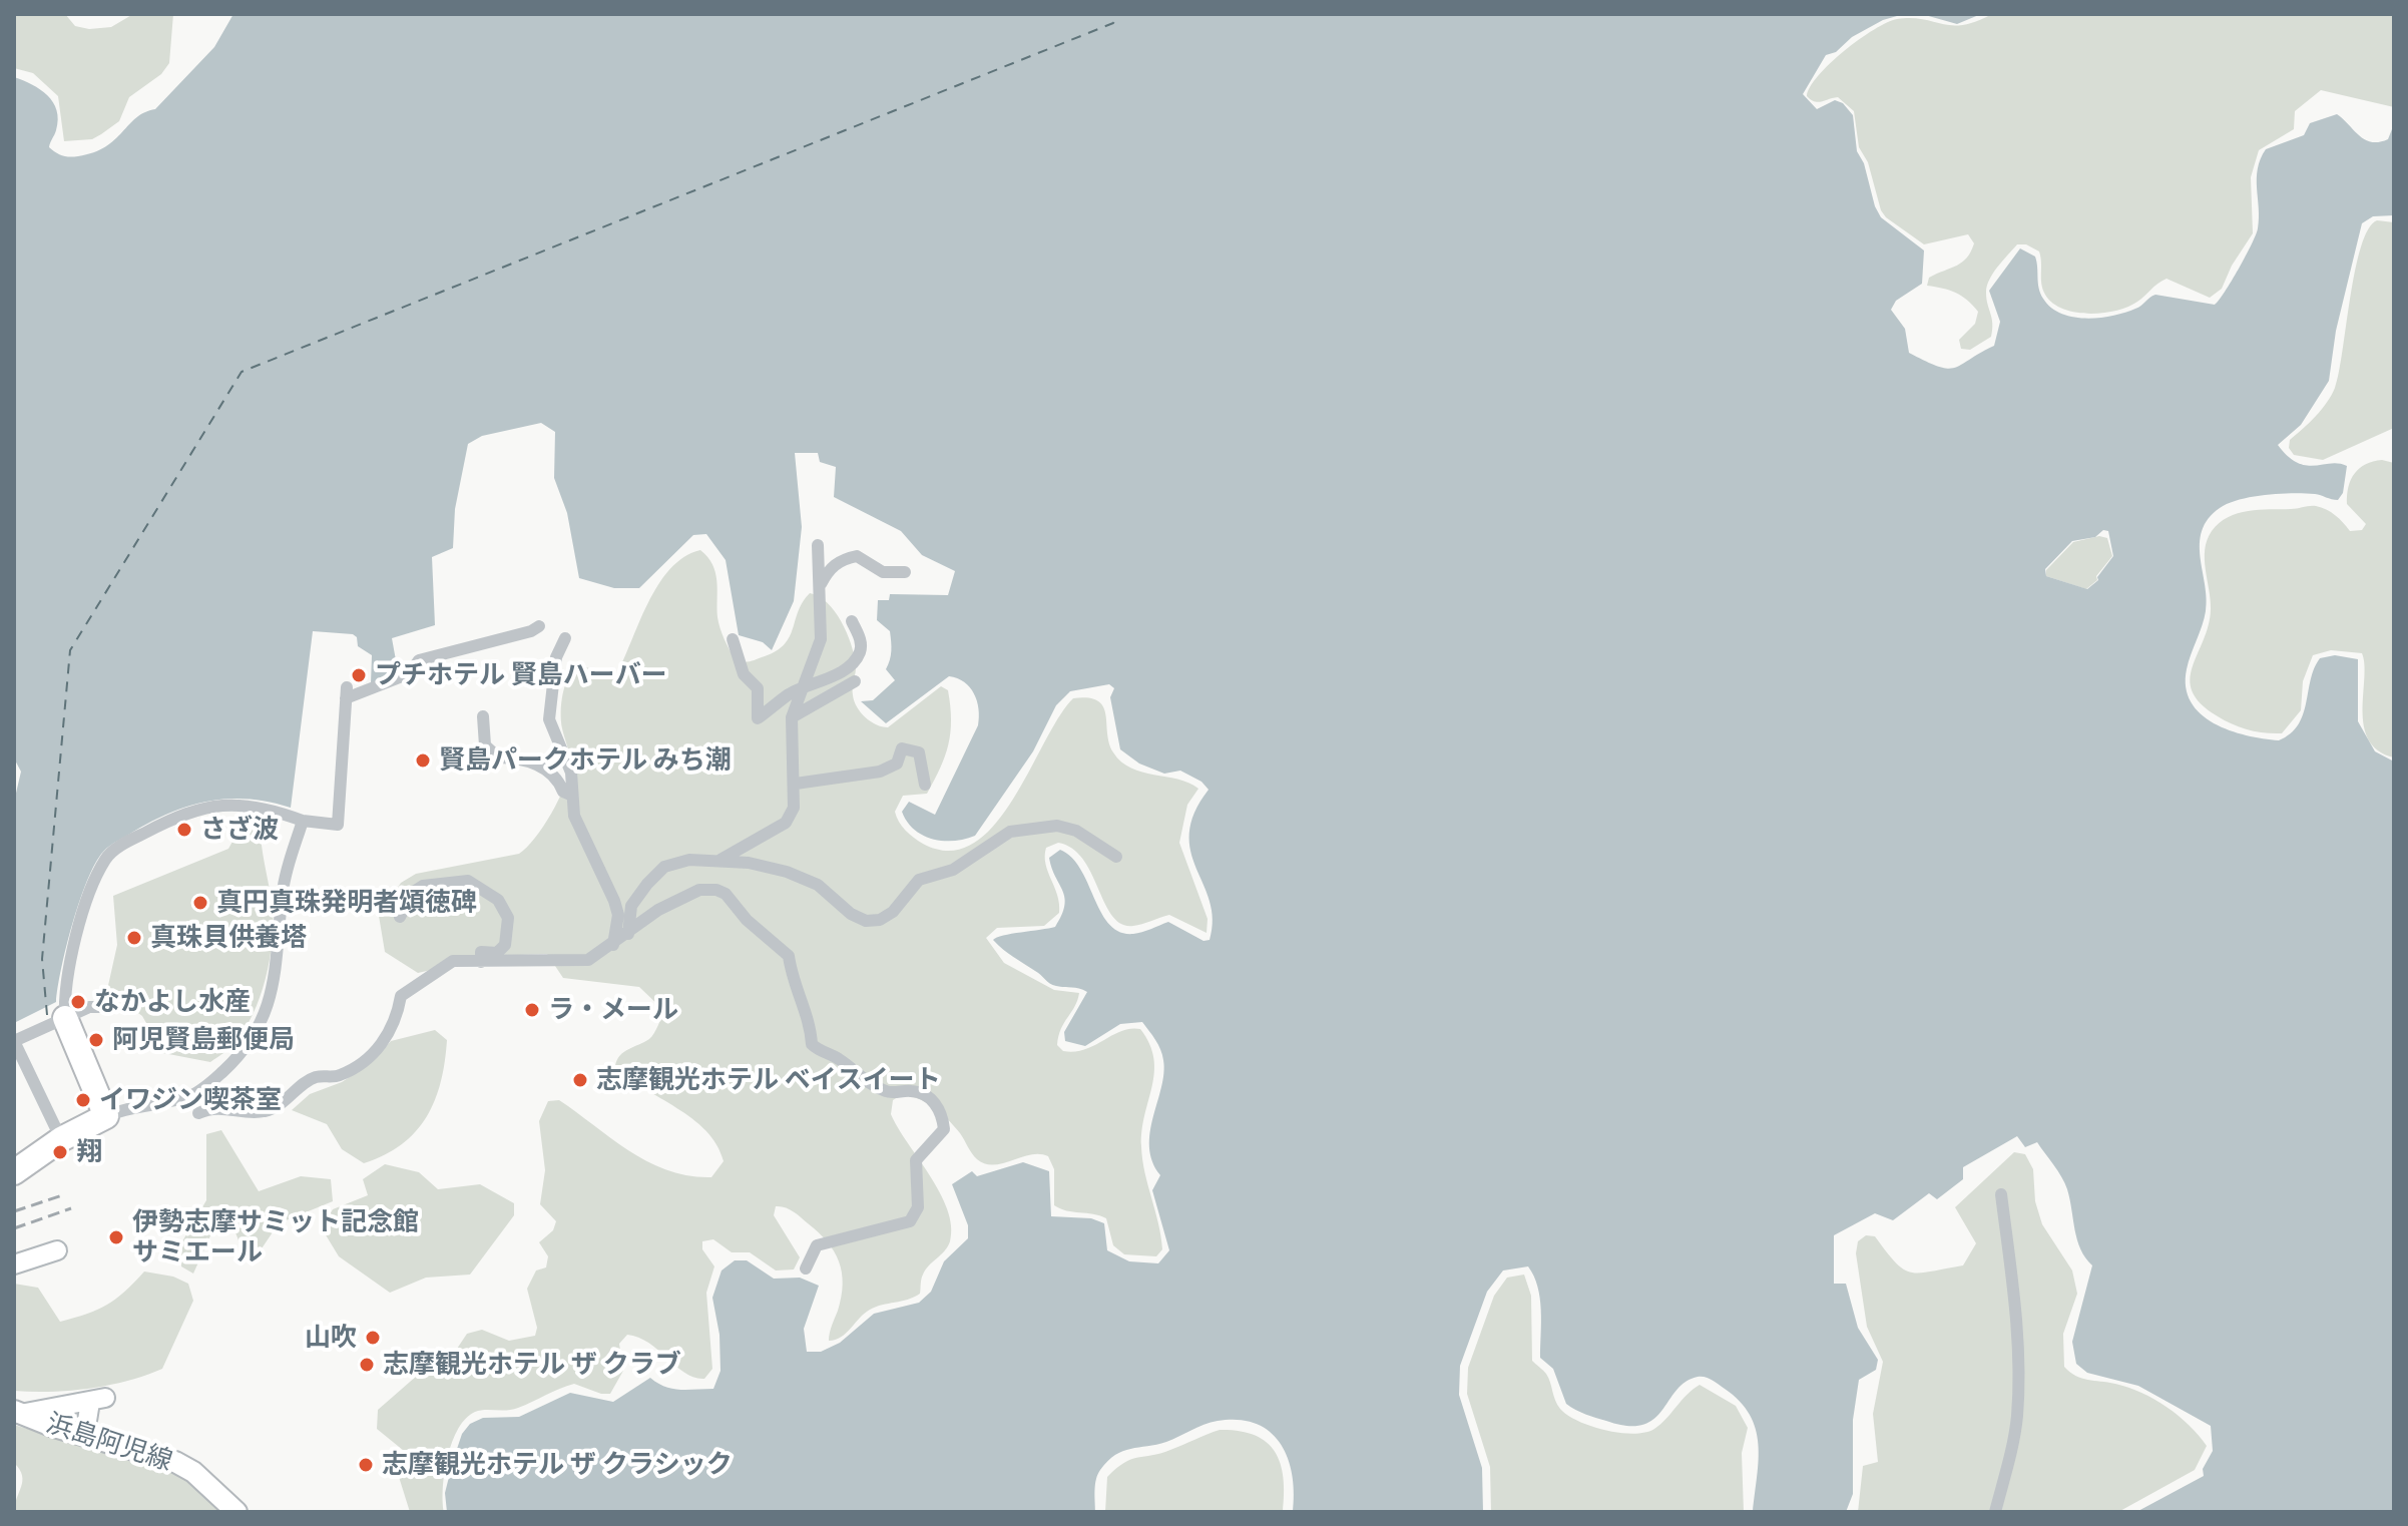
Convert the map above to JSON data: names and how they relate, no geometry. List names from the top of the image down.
{
  "streets": {
    "main road": ["浜島阿児線"]
  },
  "places": [
    "プチホテル 賢島ハーバー",
    "賢島パークホテル みち潮",
    "さざ波",
    "真円真珠発明者頌徳碑",
    "真珠貝供養塔",
    "なかよし水産",
    "ラ・メール",
    "阿児賢島郵便局",
    "志摩観光ホテル ベイスイート",
    "イワジン喫茶室",
    "翔",
    "伊勢志摩サミット記念館 サミエール",
    "山吹",
    "志摩観光ホテル ザ クラブ",
    "志摩観光ホテル ザ クラシック"
  ]
}
